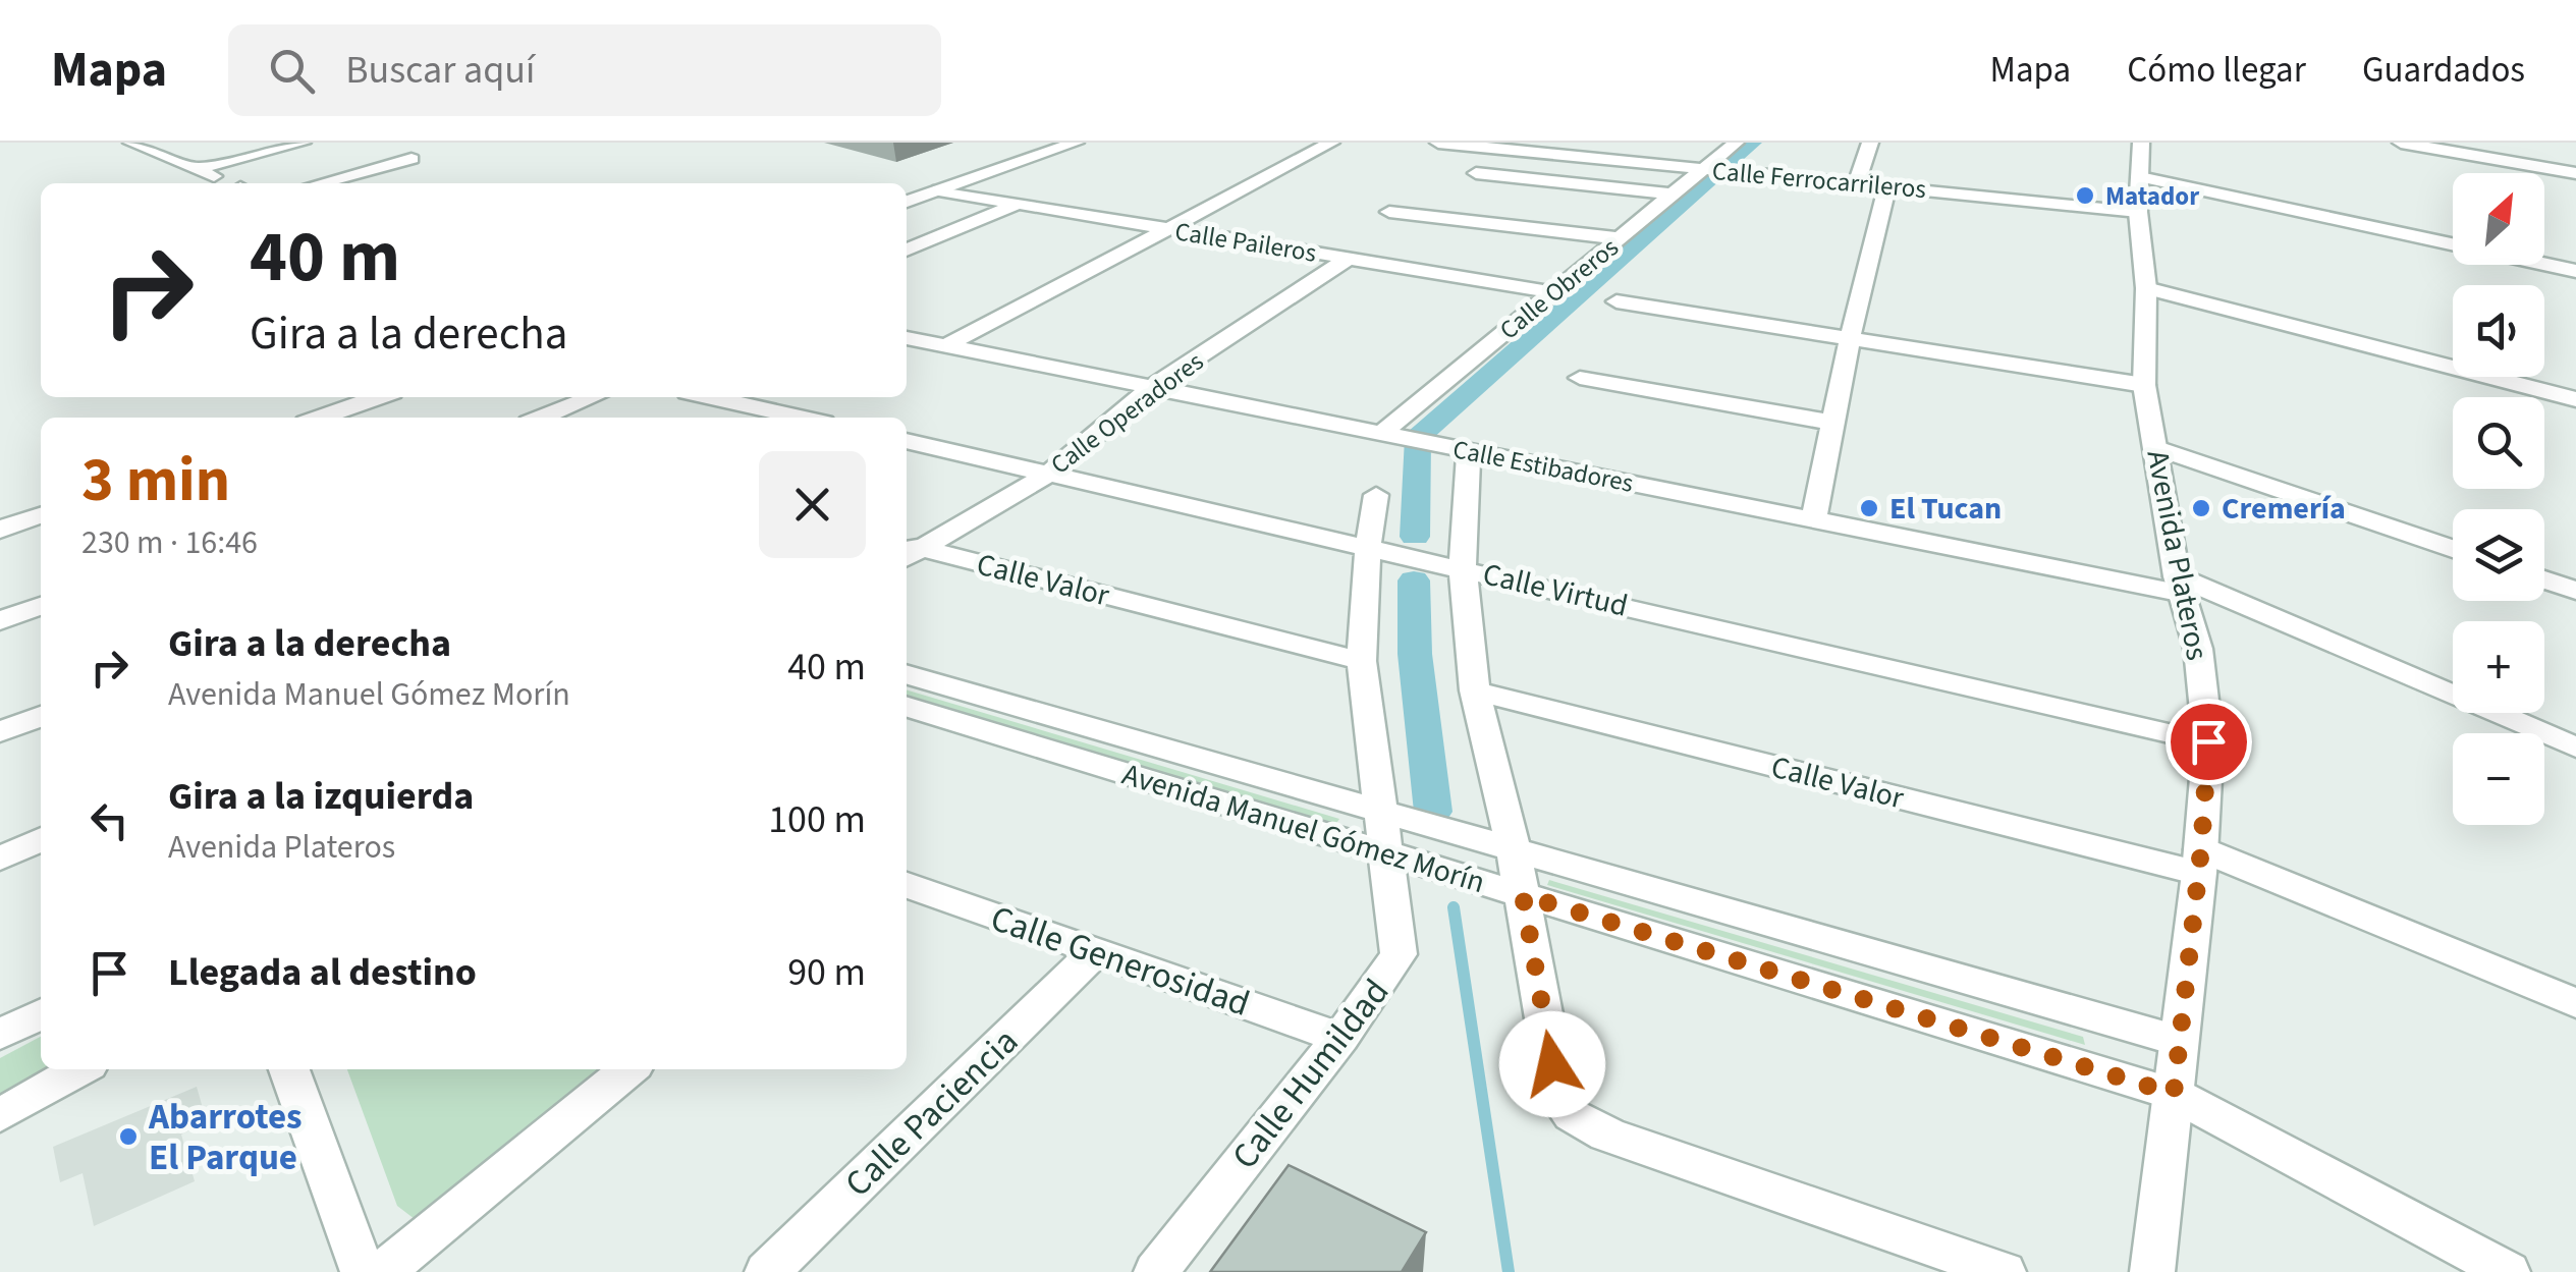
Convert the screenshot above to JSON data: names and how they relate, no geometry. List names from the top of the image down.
{
  "streets": {
    "street": [
      "Calle Ferrocarrileros",
      "Calle Paileros",
      "Calle Obreros",
      "Calle Operadores",
      "Calle Estibadores",
      "Avenida Plateros",
      "Calle Valor",
      "Calle Virtud",
      "Avenida Manuel Gómez Morín",
      "Calle Generosidad",
      "Calle Humildad",
      "Calle Paciencia"
    ]
  },
  "crossings": [
    ["Calle Ferrocarrileros", "Calle Obreros"],
    ["Calle Ferrocarrileros", "Avenida Plateros"],
    ["Calle Paileros", "Calle Obreros"],
    ["Calle Paileros", "Calle Operadores"],
    ["Calle Obreros", "Calle Estibadores"],
    ["Calle Operadores", "Calle Estibadores"],
    ["Calle Operadores", "Calle Valor"],
    ["Calle Operadores", "Calle Virtud"],
    ["Calle Estibadores", "Avenida Plateros"],
    ["Avenida Plateros", "Calle Valor"],
    ["Avenida Plateros", "Calle Virtud"],
    ["Avenida Plateros", "Avenida Manuel Gómez Morín"],
    ["Avenida Manuel Gómez Morín", "Calle Humildad"],
    ["Calle Generosidad", "Calle Humildad"],
    ["Calle Generosidad", "Calle Paciencia"]
  ],
  "places": [
    "Matador",
    "El Tucan",
    "Cremería",
    "Abarrotes El Parque"
  ],
  "north": "top right",
  "page": {
    "header": "Mapa",
    "search": "Buscar aquí",
    "nav": ["Mapa", "Cómo llegar", "Guardados"],
    "map_buttons": ["+", "−"],
    "turn": ["40 m", "Gira a la derecha"],
    "heading": ["3 min", "230 m · 16:46"],
    "list": [
      {
        "name": "Gira a la derecha",
        "note": "Avenida Manuel Gómez Morín",
        "value": "40 m"
      },
      {
        "name": "Gira a la izquierda",
        "note": "Avenida Plateros",
        "value": "100 m"
      },
      {
        "name": "Llegada al destino",
        "value": "90 m"
      }
    ]
  }
}
